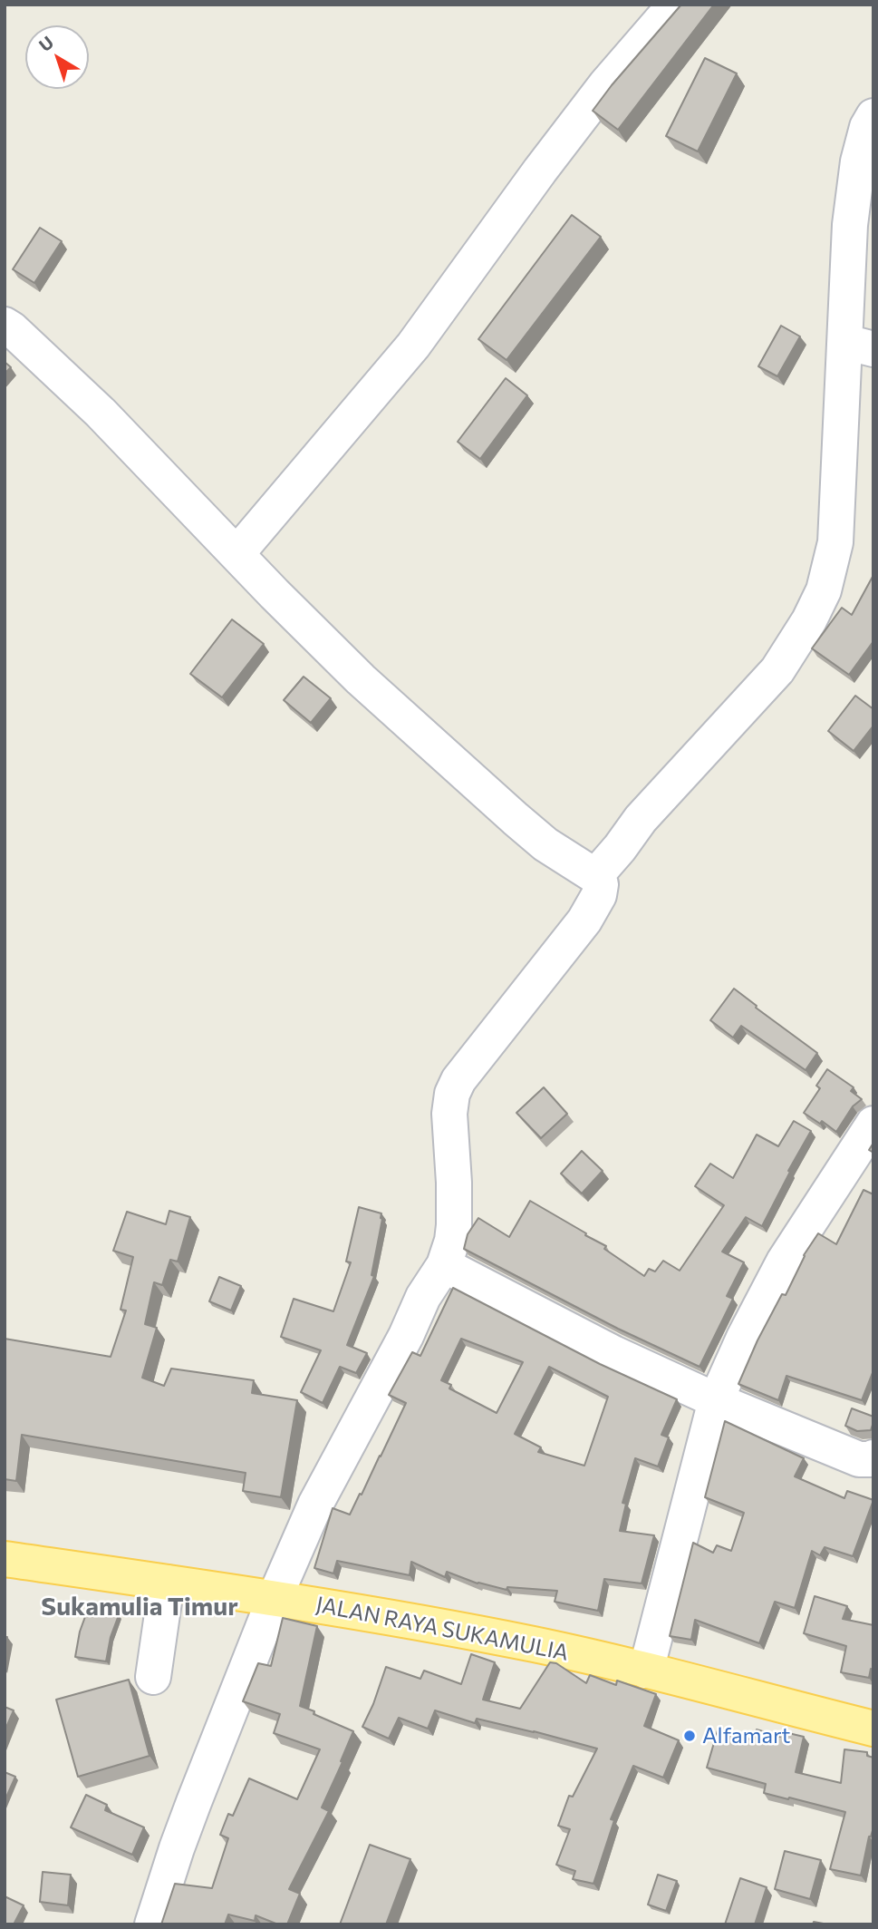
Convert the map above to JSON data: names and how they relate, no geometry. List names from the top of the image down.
{
  "streets": {
    "main road": ["JALAN RAYA SUKAMULIA"]
  },
  "districts": ["Sukamulia Timur"],
  "places": ["Alfamart"],
  "north": "top left"
}
